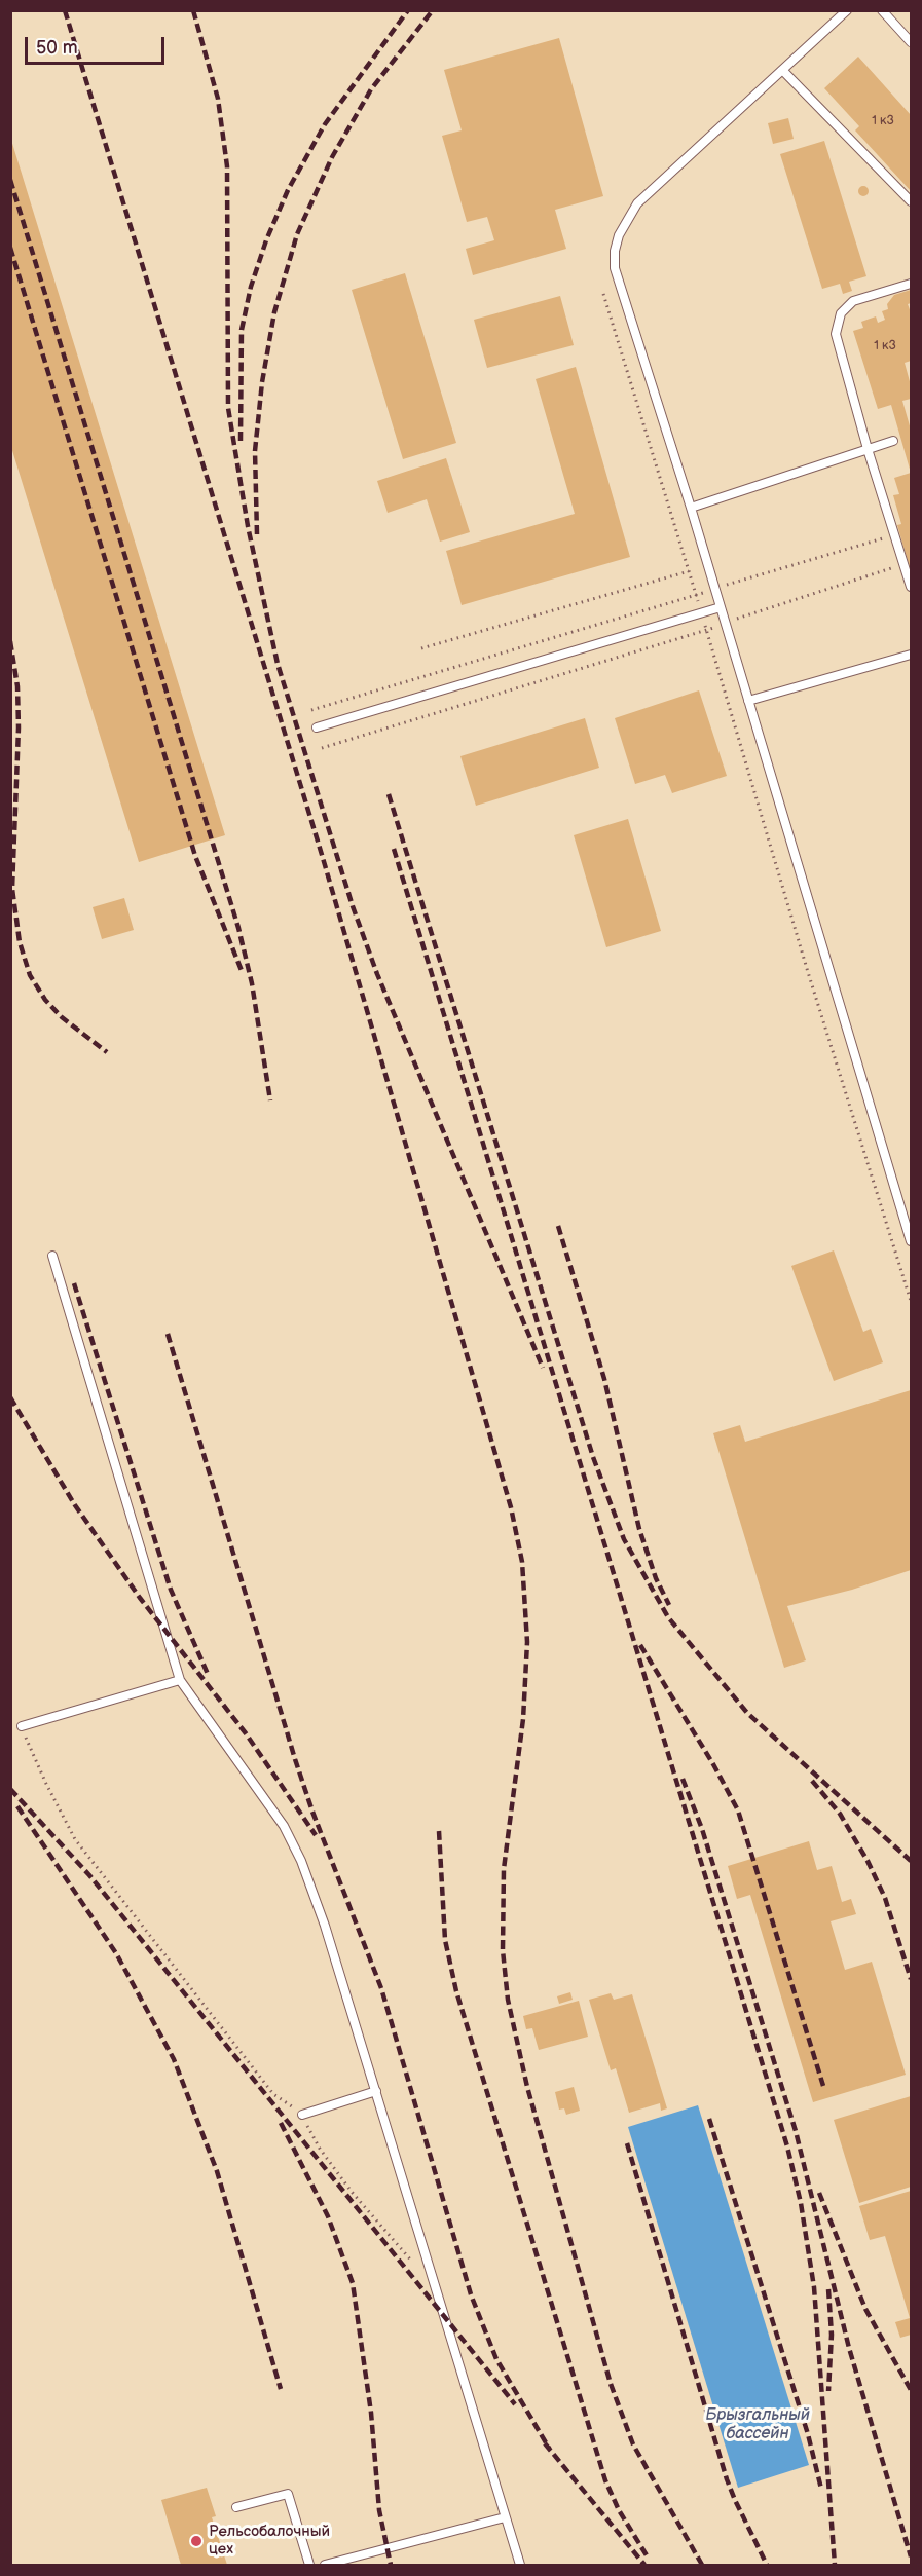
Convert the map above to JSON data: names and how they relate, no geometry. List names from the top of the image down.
{
  "water": ["Брызгальный бассейн"],
  "places": ["Рельсобалочный цех"],
  "house_numbers": ["1 к3", "1 к3"],
  "scale_bar": "50 m"
}
